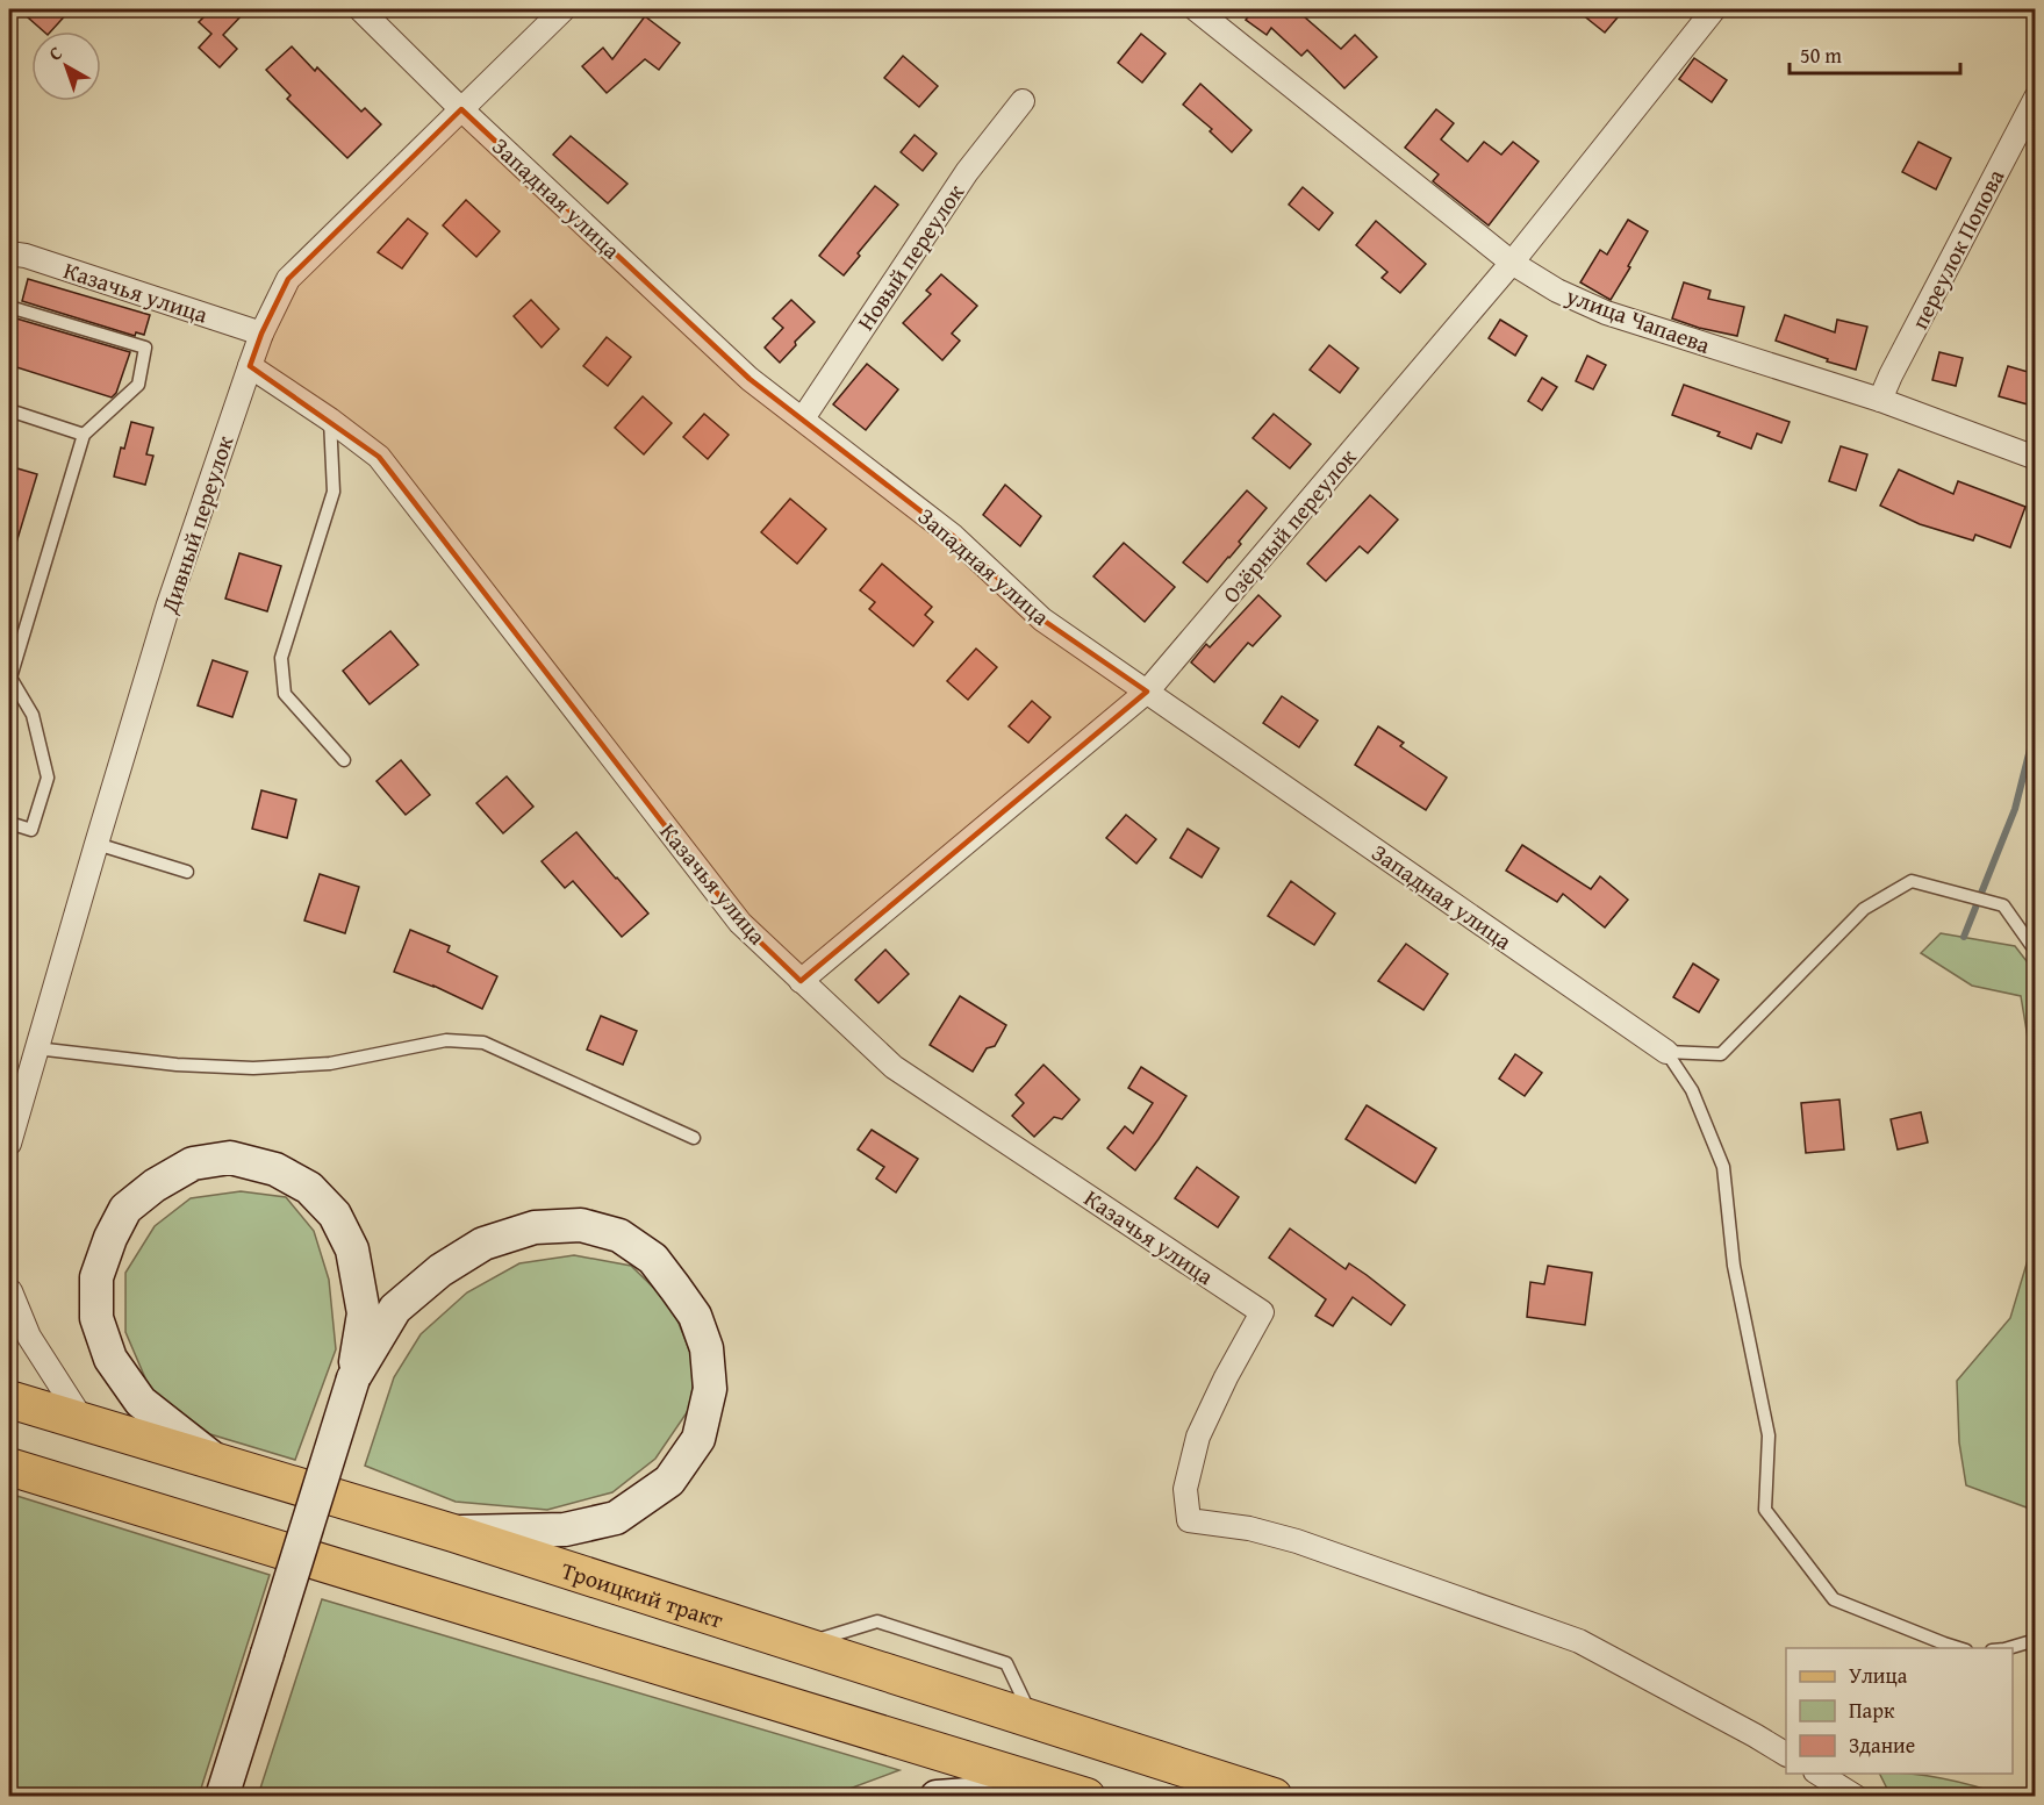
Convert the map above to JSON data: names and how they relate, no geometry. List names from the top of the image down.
{
  "streets": {
    "main road": ["Троицкий тракт"],
    "street": [
      "Западная улица",
      "переулок Попова",
      "Новый переулок",
      "Казачья улица",
      "улица Чапаева",
      "Дивный переулок",
      "Озёрный переулок"
    ]
  },
  "crossings": [
    ["Западная улица", "Новый переулок"],
    ["Западная улица", "Дивный переулок"],
    ["Западная улица", "Озёрный переулок"],
    ["переулок Попова", "улица Чапаева"],
    ["Казачья улица", "Дивный переулок"],
    ["Казачья улица", "Озёрный переулок"],
    ["улица Чапаева", "Озёрный переулок"]
  ],
  "legend": ["Улица", "Парк", "Здание"],
  "scale_bar": "50 m",
  "north": "top left"
}
